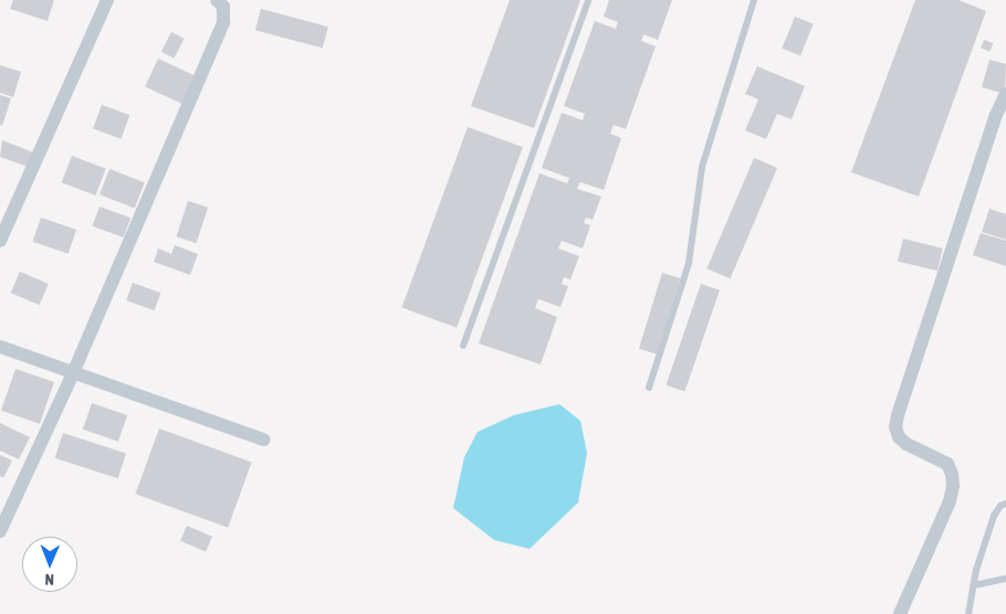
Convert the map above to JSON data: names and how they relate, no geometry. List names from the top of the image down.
{
  "north": "bottom"
}
